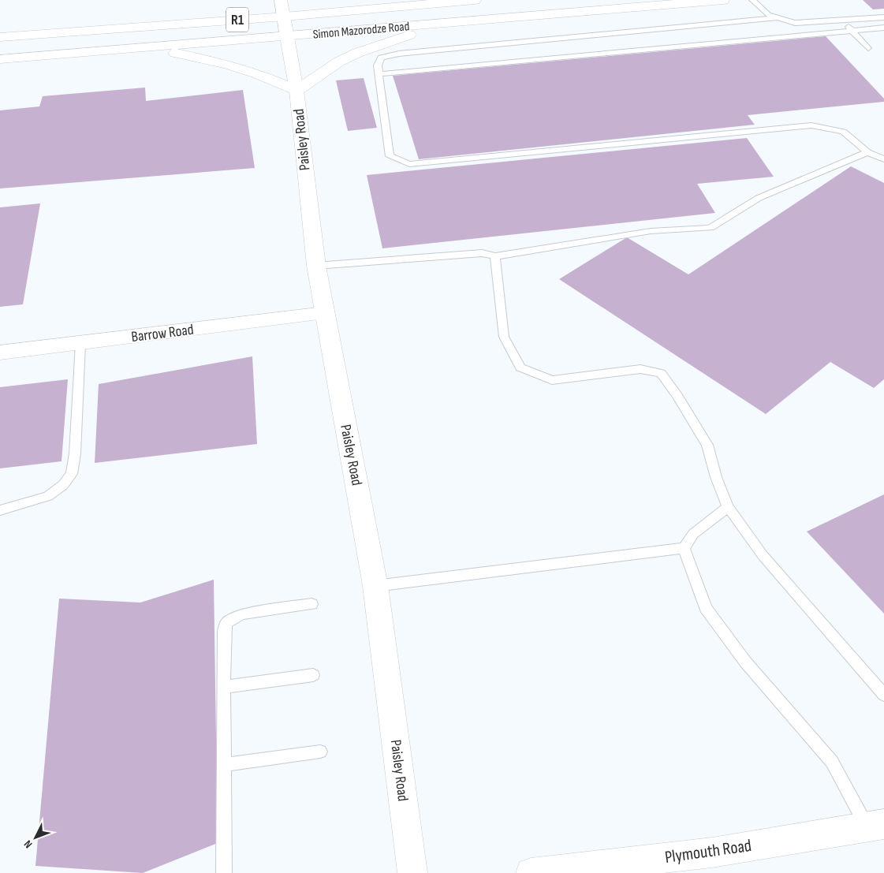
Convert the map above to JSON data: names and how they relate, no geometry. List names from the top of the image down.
{
  "streets": {
    "main road": [
      "R1",
      "Simon Mazorodze Road",
      "Paisley Road",
      "Barrow Road",
      "Plymouth Road"
    ]
  },
  "crossings": [
    ["Simon Mazorodze Road", "Paisley Road"],
    ["Paisley Road", "Barrow Road"]
  ],
  "north": "bottom left"
}
